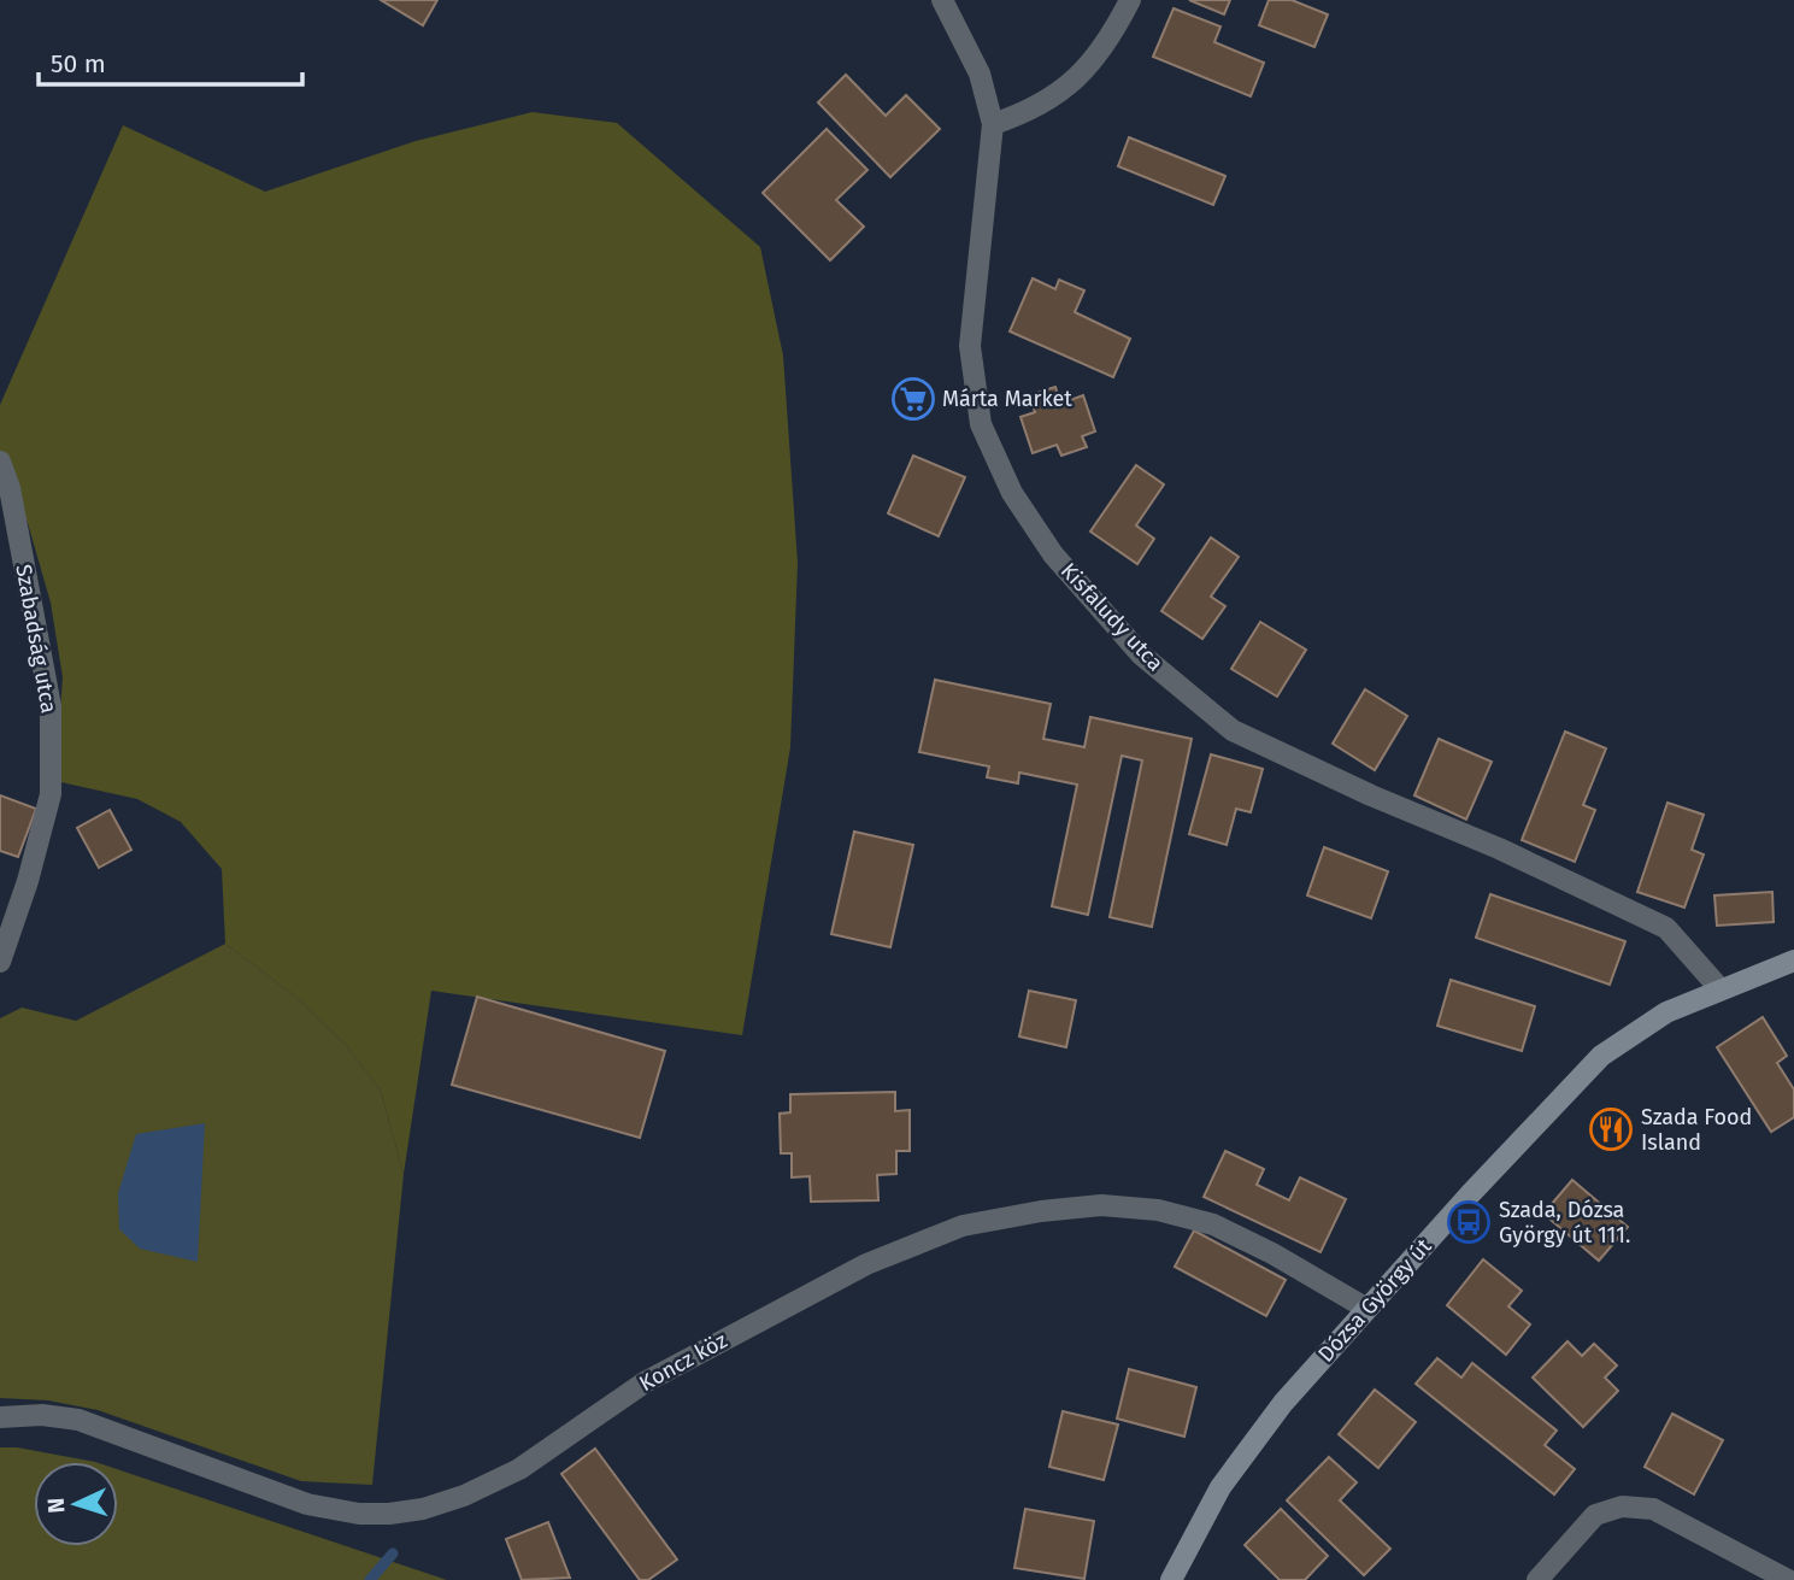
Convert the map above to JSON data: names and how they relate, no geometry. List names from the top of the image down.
{
  "streets": {
    "main road": ["Dózsa György út"],
    "street": ["Kisfaludy utca", "Szabadság utca", "Koncz köz"]
  },
  "crossings": [
    ["Kisfaludy utca", "Dózsa György út"],
    ["Dózsa György út", "Koncz köz"]
  ],
  "places": {
    "supermarket": ["Márta Market"],
    "restaurant": ["Szada Food Island"],
    "bus stop": ["Szada, Dózsa György út 111."]
  },
  "scale_bar": "50 m",
  "north": "left"
}
